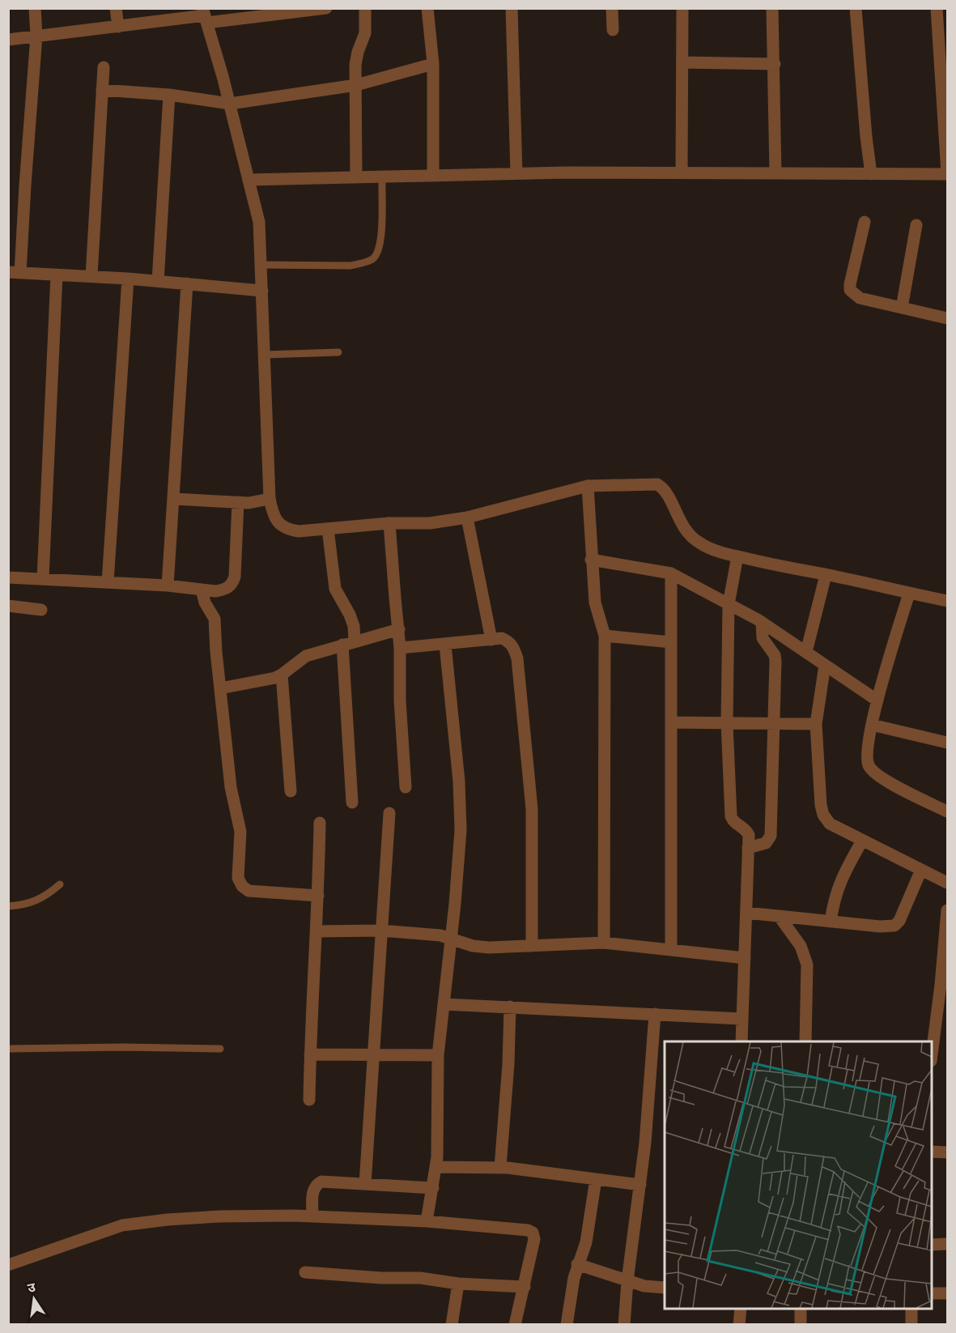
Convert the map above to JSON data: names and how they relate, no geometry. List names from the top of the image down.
{
  "north": "top"
}
